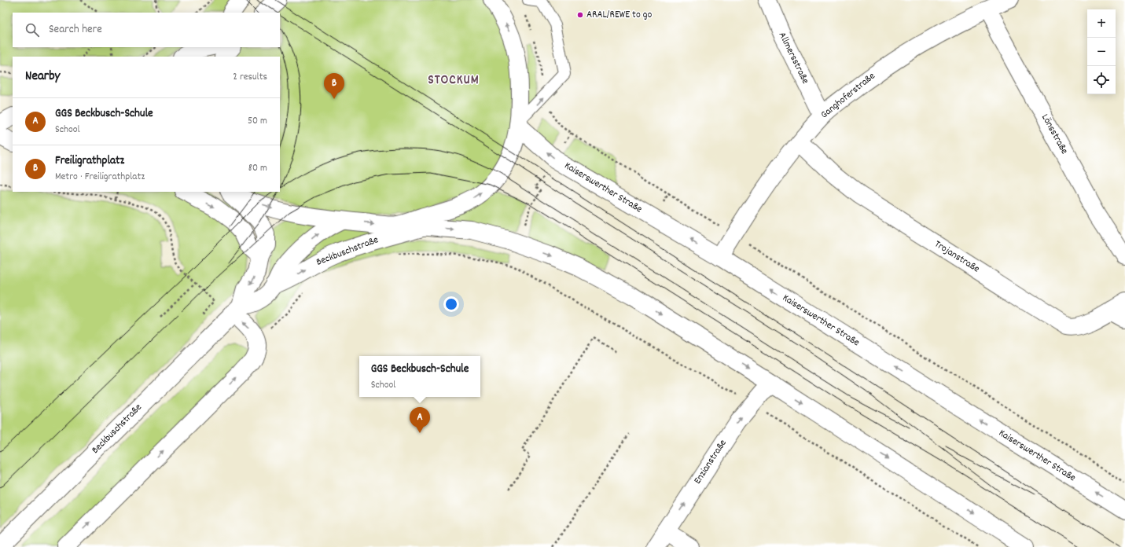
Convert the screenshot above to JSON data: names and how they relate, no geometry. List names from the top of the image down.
{
  "streets": {
    "street": [
      "Allmersstraße",
      "Ganghoferstraße",
      "Lönsstraße",
      "Kaiserswerther Straße",
      "Beckbuschstraße",
      "Trojanstraße",
      "Enzianstraße"
    ]
  },
  "crossings": [
    ["Allmersstraße", "Ganghoferstraße"],
    ["Ganghoferstraße", "Lönsstraße"],
    ["Ganghoferstraße", "Kaiserswerther Straße"],
    ["Ganghoferstraße", "Trojanstraße"]
  ],
  "one_way": ["Enzianstraße"],
  "districts": ["STOCKUM"],
  "places": ["ARAL/REWE to go"],
  "page": {
    "map_buttons": ["+", "−"],
    "search": "Search here",
    "heading": ["Nearby", "2 results"],
    "pins": ["B", "A"],
    "list": [
      {
        "mark": "A",
        "name": "GGS Beckbusch-Schule",
        "note": "School",
        "value": "50 m"
      },
      {
        "mark": "B",
        "name": "Freiligrathplatz",
        "note": "Metro · Freiligrathplatz",
        "value": "80 m"
      }
    ],
    "popup": ["GGS Beckbusch-Schule", "School"]
  }
}
